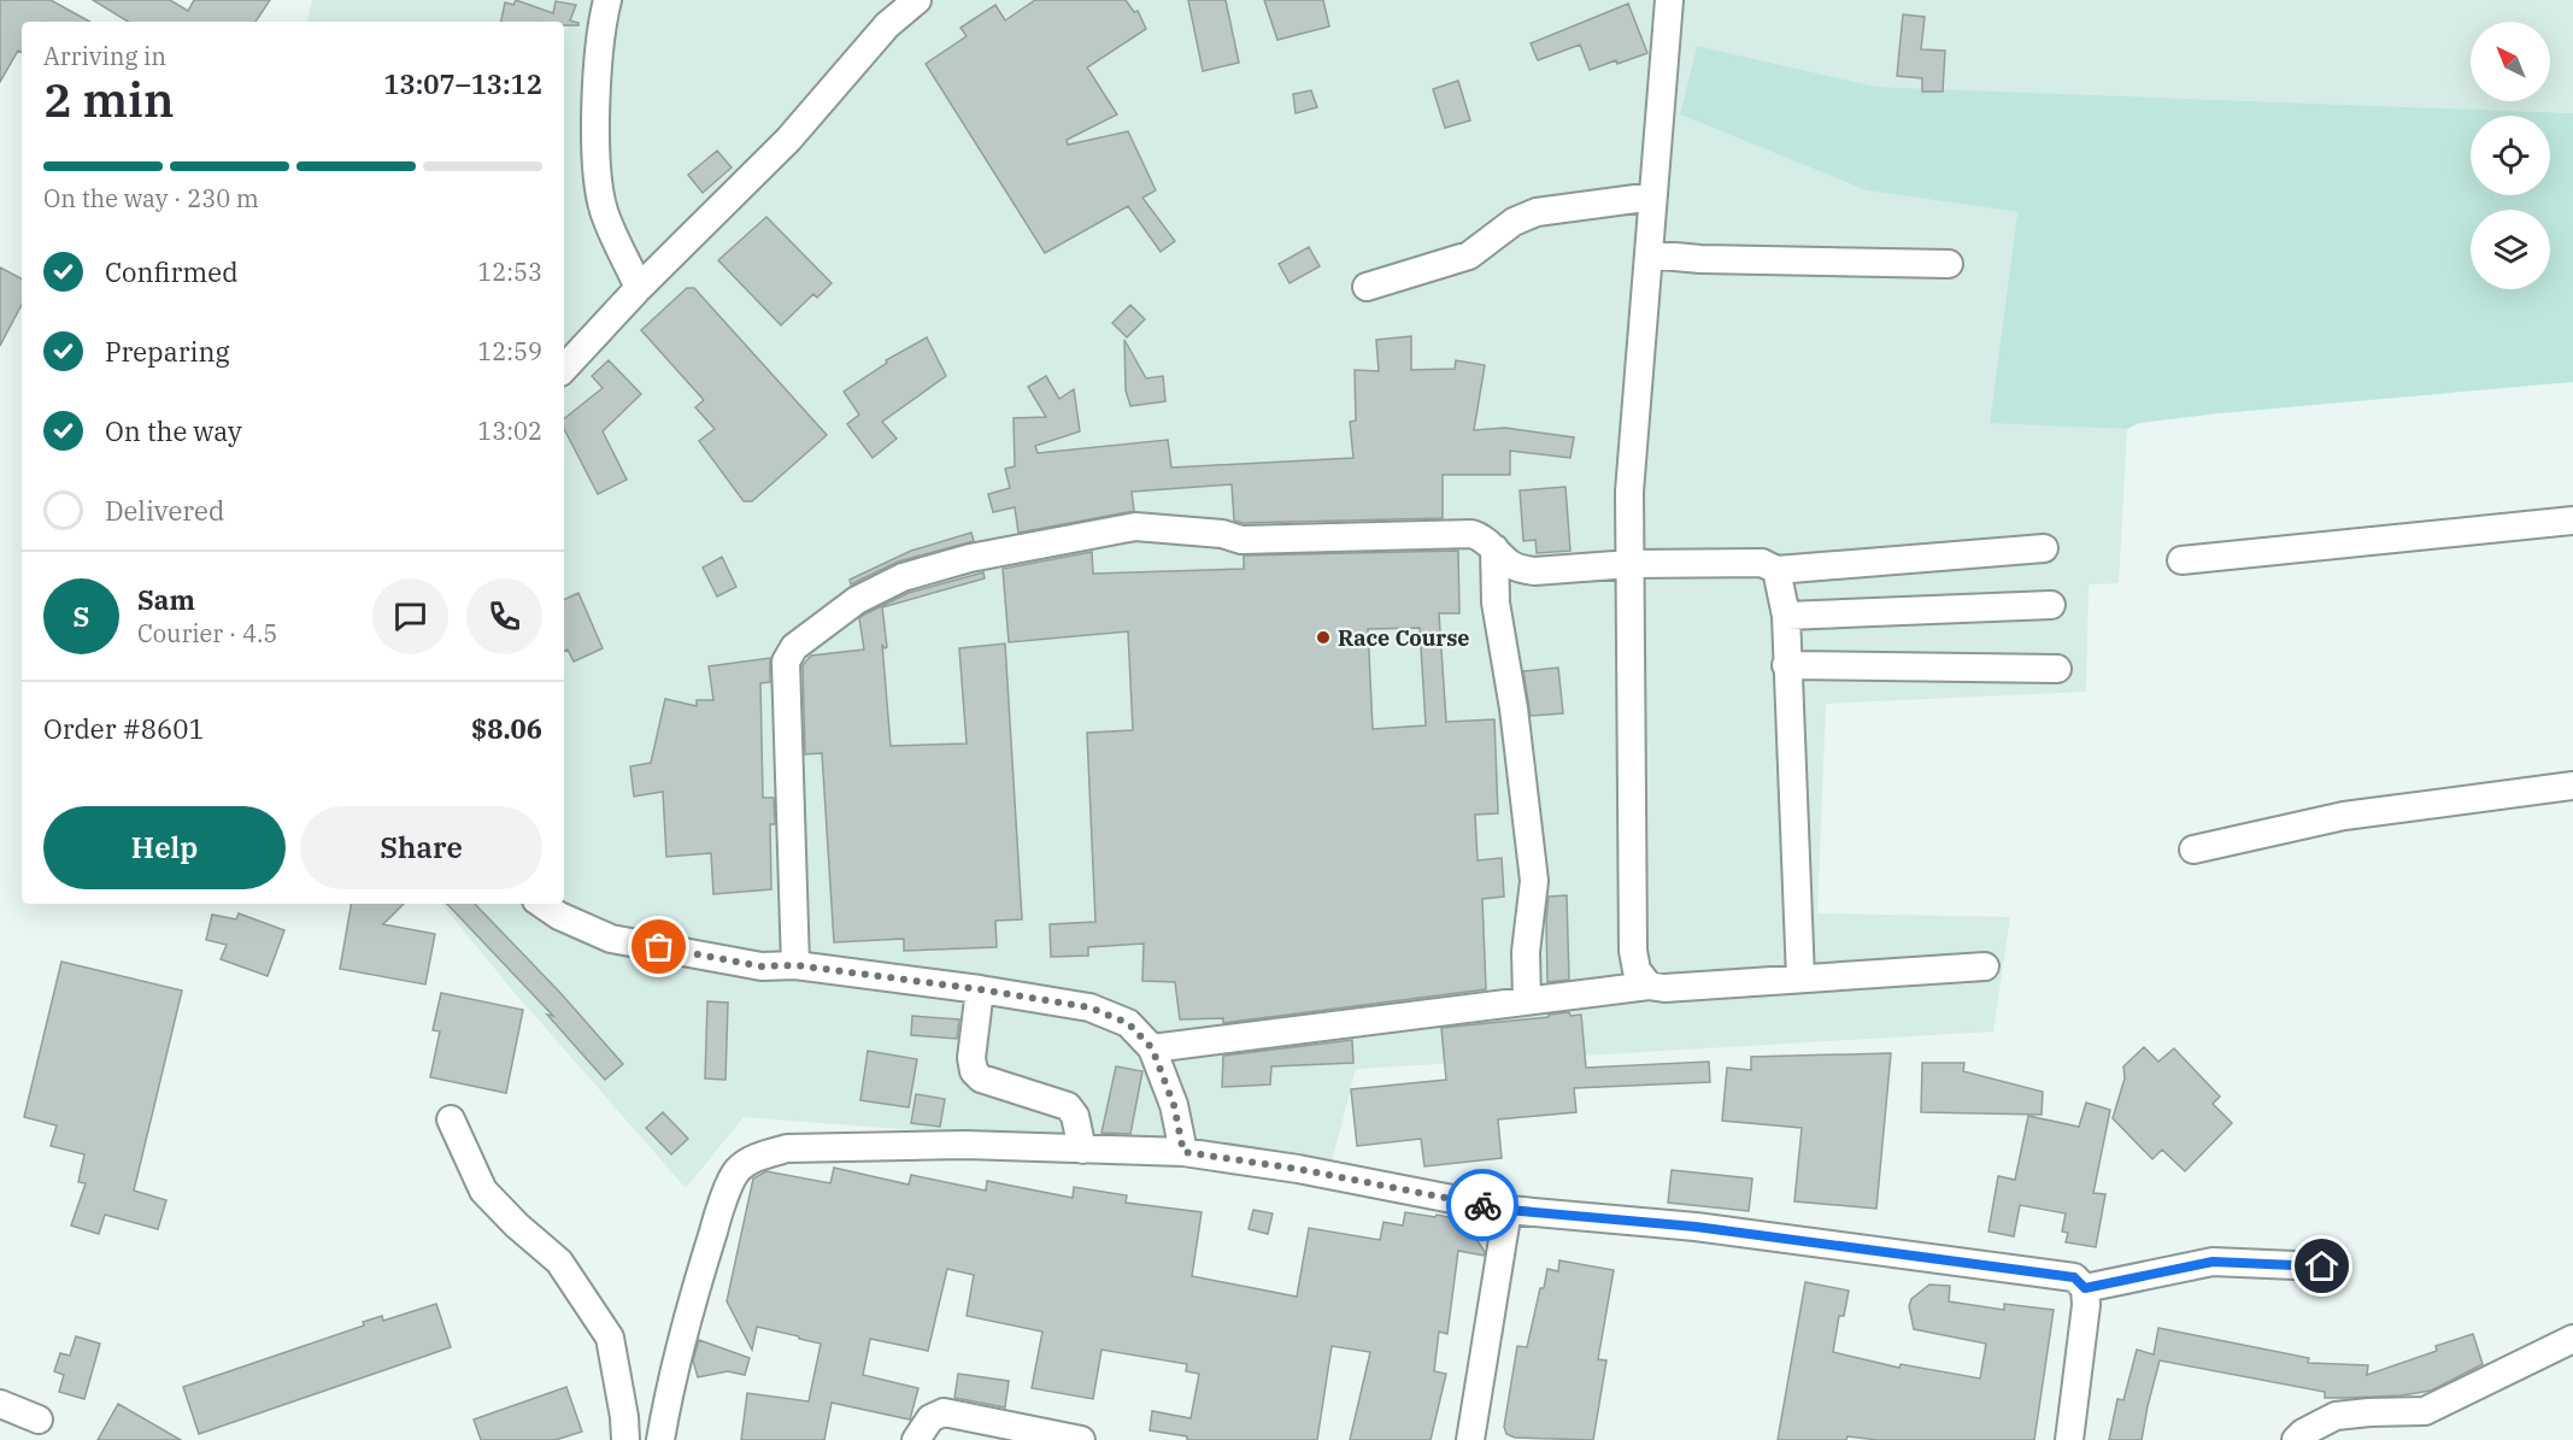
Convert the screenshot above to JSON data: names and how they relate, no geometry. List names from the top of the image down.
{
  "places": ["Race Course"],
  "north": "top left",
  "page": {
    "heading": ["2 min", "Arriving in", "13:07–13:12"],
    "panel": [
      "Sam",
      "Courier · 4.5",
      "Order #8601",
      "$8.06"
    ],
    "bar": "On the way · 230 m",
    "list": [
      ["Confirmed", "12:53"],
      ["Preparing", "12:59"],
      ["On the way", "13:02"],
      "Delivered"
    ],
    "round": "S",
    "buttons": ["Help", "Share"]
  }
}
